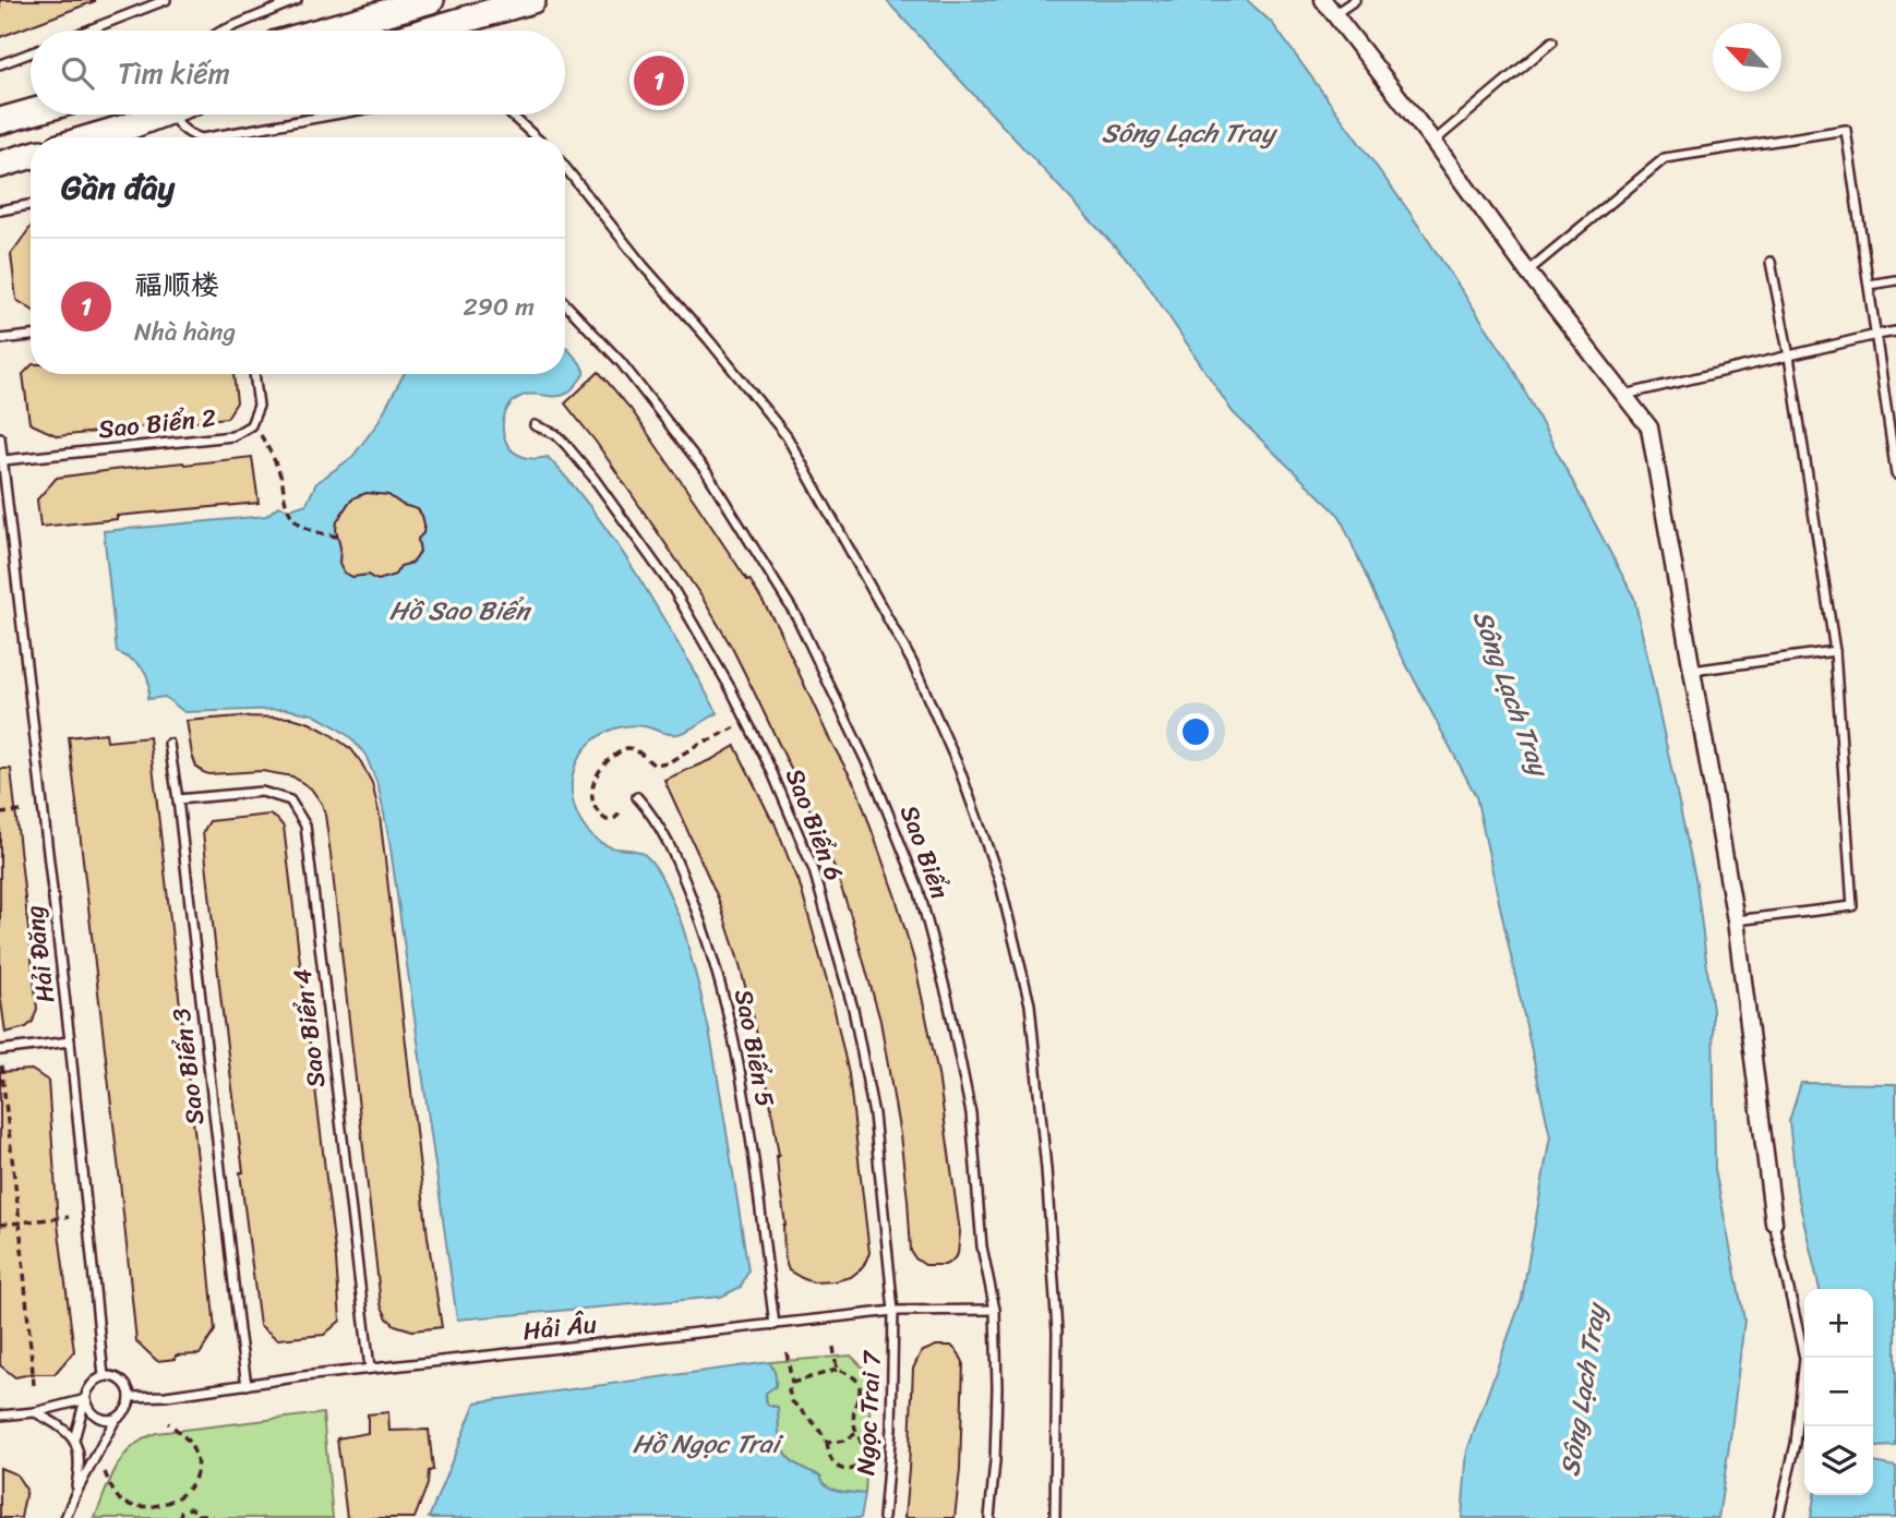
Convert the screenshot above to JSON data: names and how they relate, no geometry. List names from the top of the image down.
{
  "streets": {
    "lane": [
      "Sao Biển 2",
      "Sao Biển 6",
      "Sao Biển",
      "Hải Đăng",
      "Sao Biển 4",
      "Sao Biển 5",
      "Sao Biển 3",
      "Hải Âu",
      "Ngọc Trai 7"
    ]
  },
  "crossings": [
    ["Sao Biển 2", "Hải Đăng"],
    ["Sao Biển 6", "Hải Âu"],
    ["Sao Biển 6", "Ngọc Trai 7"],
    ["Sao Biển", "Hải Âu"],
    ["Hải Đăng", "Hải Âu"],
    ["Sao Biển 4", "Sao Biển 3"],
    ["Sao Biển 4", "Hải Âu"],
    ["Sao Biển 5", "Hải Âu"],
    ["Sao Biển 3", "Hải Âu"],
    ["Hải Âu", "Ngọc Trai 7"]
  ],
  "water": ["Sông Lạch Tray", "Hồ Sao Biển", "Hồ Ngọc Trai"],
  "north": "top left",
  "page": {
    "search": "Tìm kiếm",
    "pins": "1",
    "heading": "Gần đây",
    "list": [
      {
        "mark": "1",
        "name": "福顺楼",
        "note": "Nhà hàng",
        "value": "290 m"
      }
    ],
    "map_buttons": ["+", "−"]
  }
}
